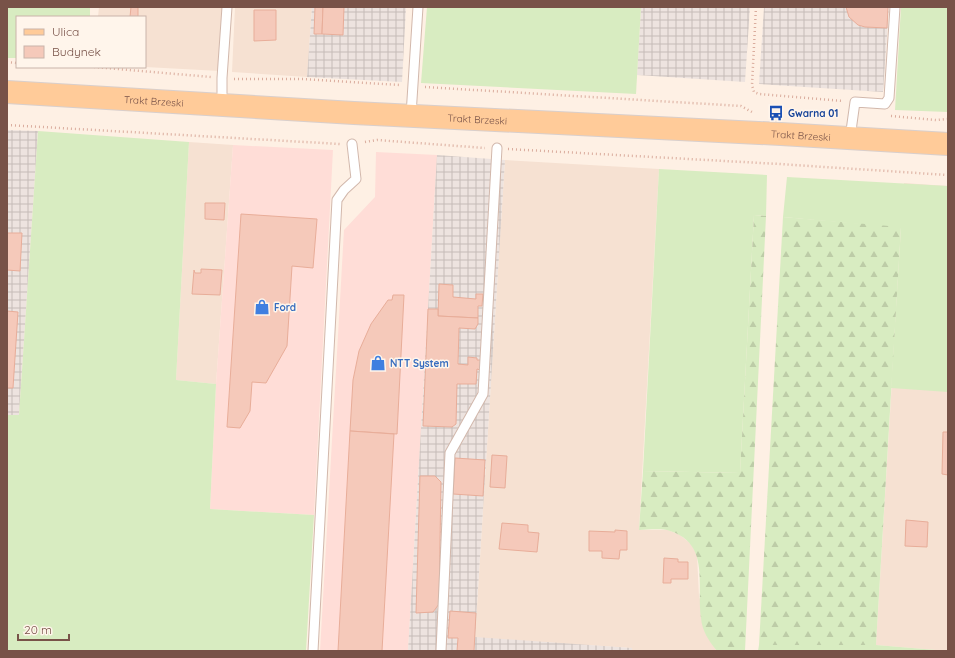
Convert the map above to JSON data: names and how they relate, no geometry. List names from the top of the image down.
{
  "streets": {
    "main road": ["Trakt Brzeski"]
  },
  "places": {
    "bus stop": ["Gwarna 01"],
    "shop": ["Ford", "NTT System"]
  },
  "legend": ["Ulica", "Budynek"],
  "scale_bar": "20 m"
}
